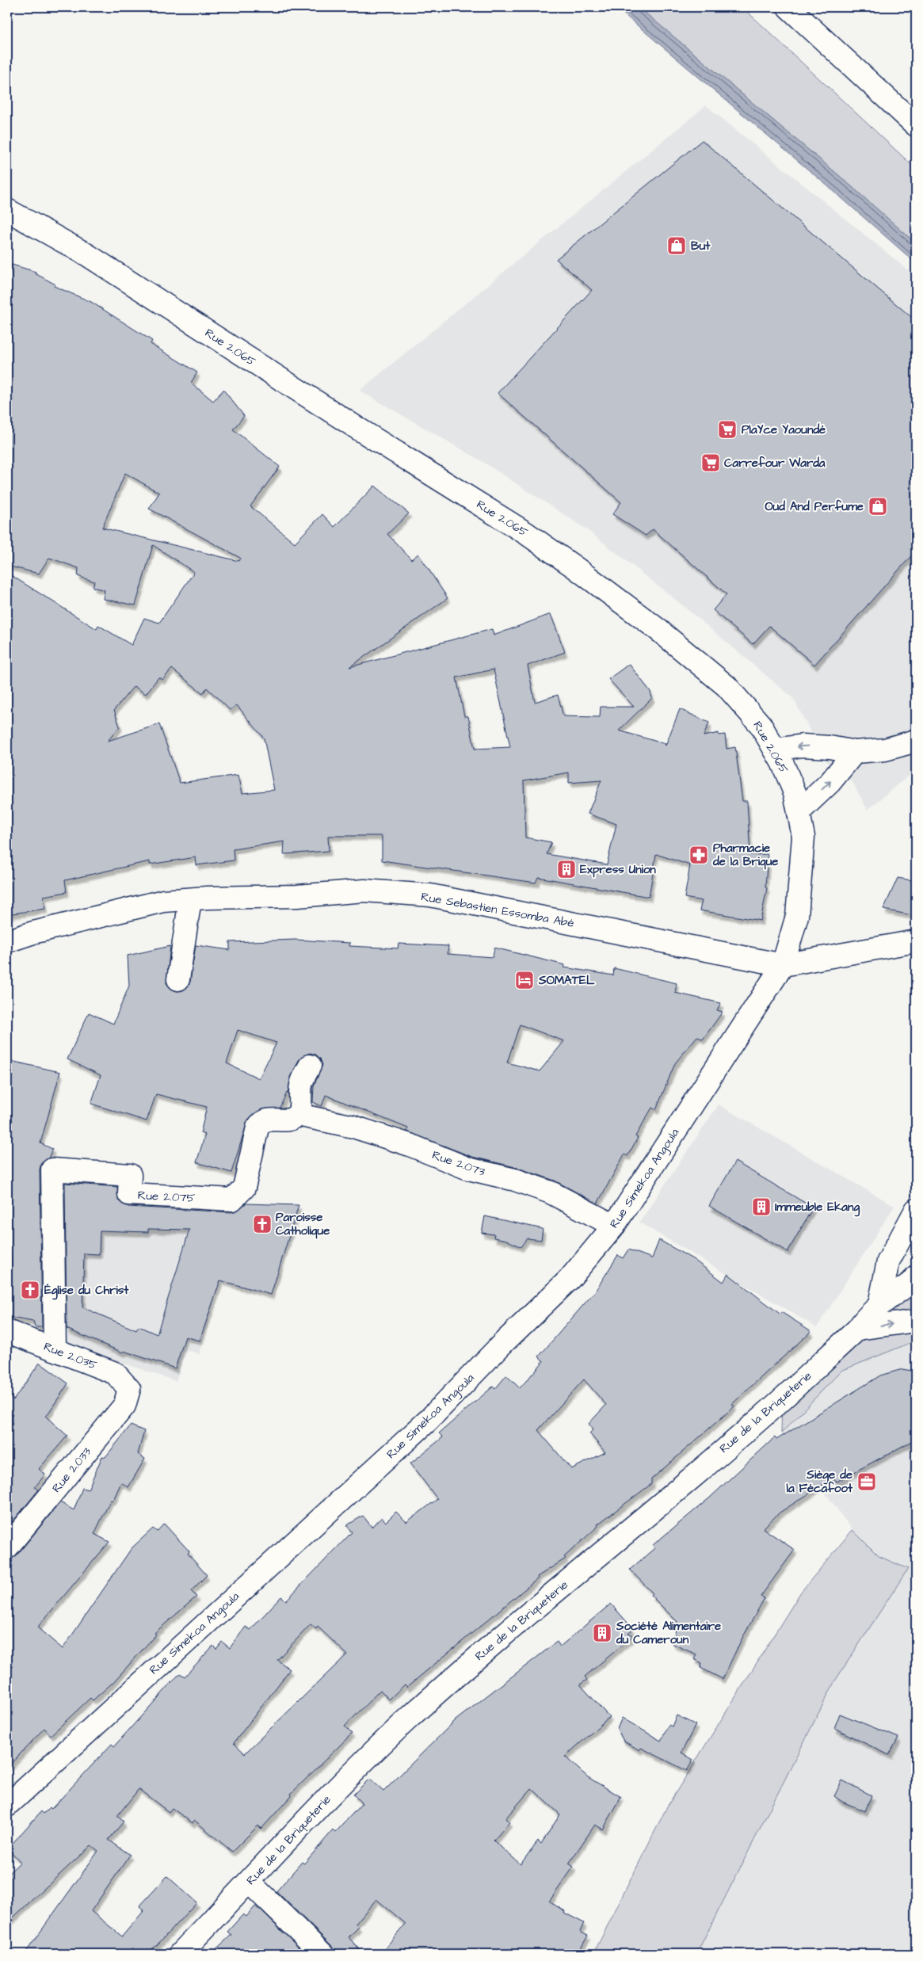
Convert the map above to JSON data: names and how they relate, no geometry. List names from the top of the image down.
{
  "streets": {
    "street": [
      "Rue 2.065",
      "Rue Sebastien Essomba Abé",
      "Rue 2.073",
      "Rue Simekoa Angoula",
      "Rue 2.075",
      "Rue 2.035",
      "Rue de la Briqueterie",
      "Rue 2.033"
    ]
  },
  "crossings": [
    ["Rue 2.065", "Rue Sebastien Essomba Abé"],
    ["Rue 2.065", "Rue Simekoa Angoula"],
    ["Rue Sebastien Essomba Abé", "Rue Simekoa Angoula"],
    ["Rue 2.073", "Rue Simekoa Angoula"],
    ["Rue 2.073", "Rue 2.075"],
    ["Rue 2.075", "Rue 2.035"],
    ["Rue 2.035", "Rue 2.033"]
  ],
  "places": {
    "shop": ["But", "Oud And Perfume"],
    "supermarket": ["PlaYce Yaoundé", "Carrefour Warda"],
    "pharmacy": ["Pharmacie de la Brique"],
    "building": ["Express Union", "Immeuble Ekang", "Société Alimentaire du Cameroun"],
    "hotel": ["SOMATEL"],
    "church": ["Paroisse Catholique", "Église du Christ"],
    "office": ["Siège de la Fécafoot"]
  }
}
